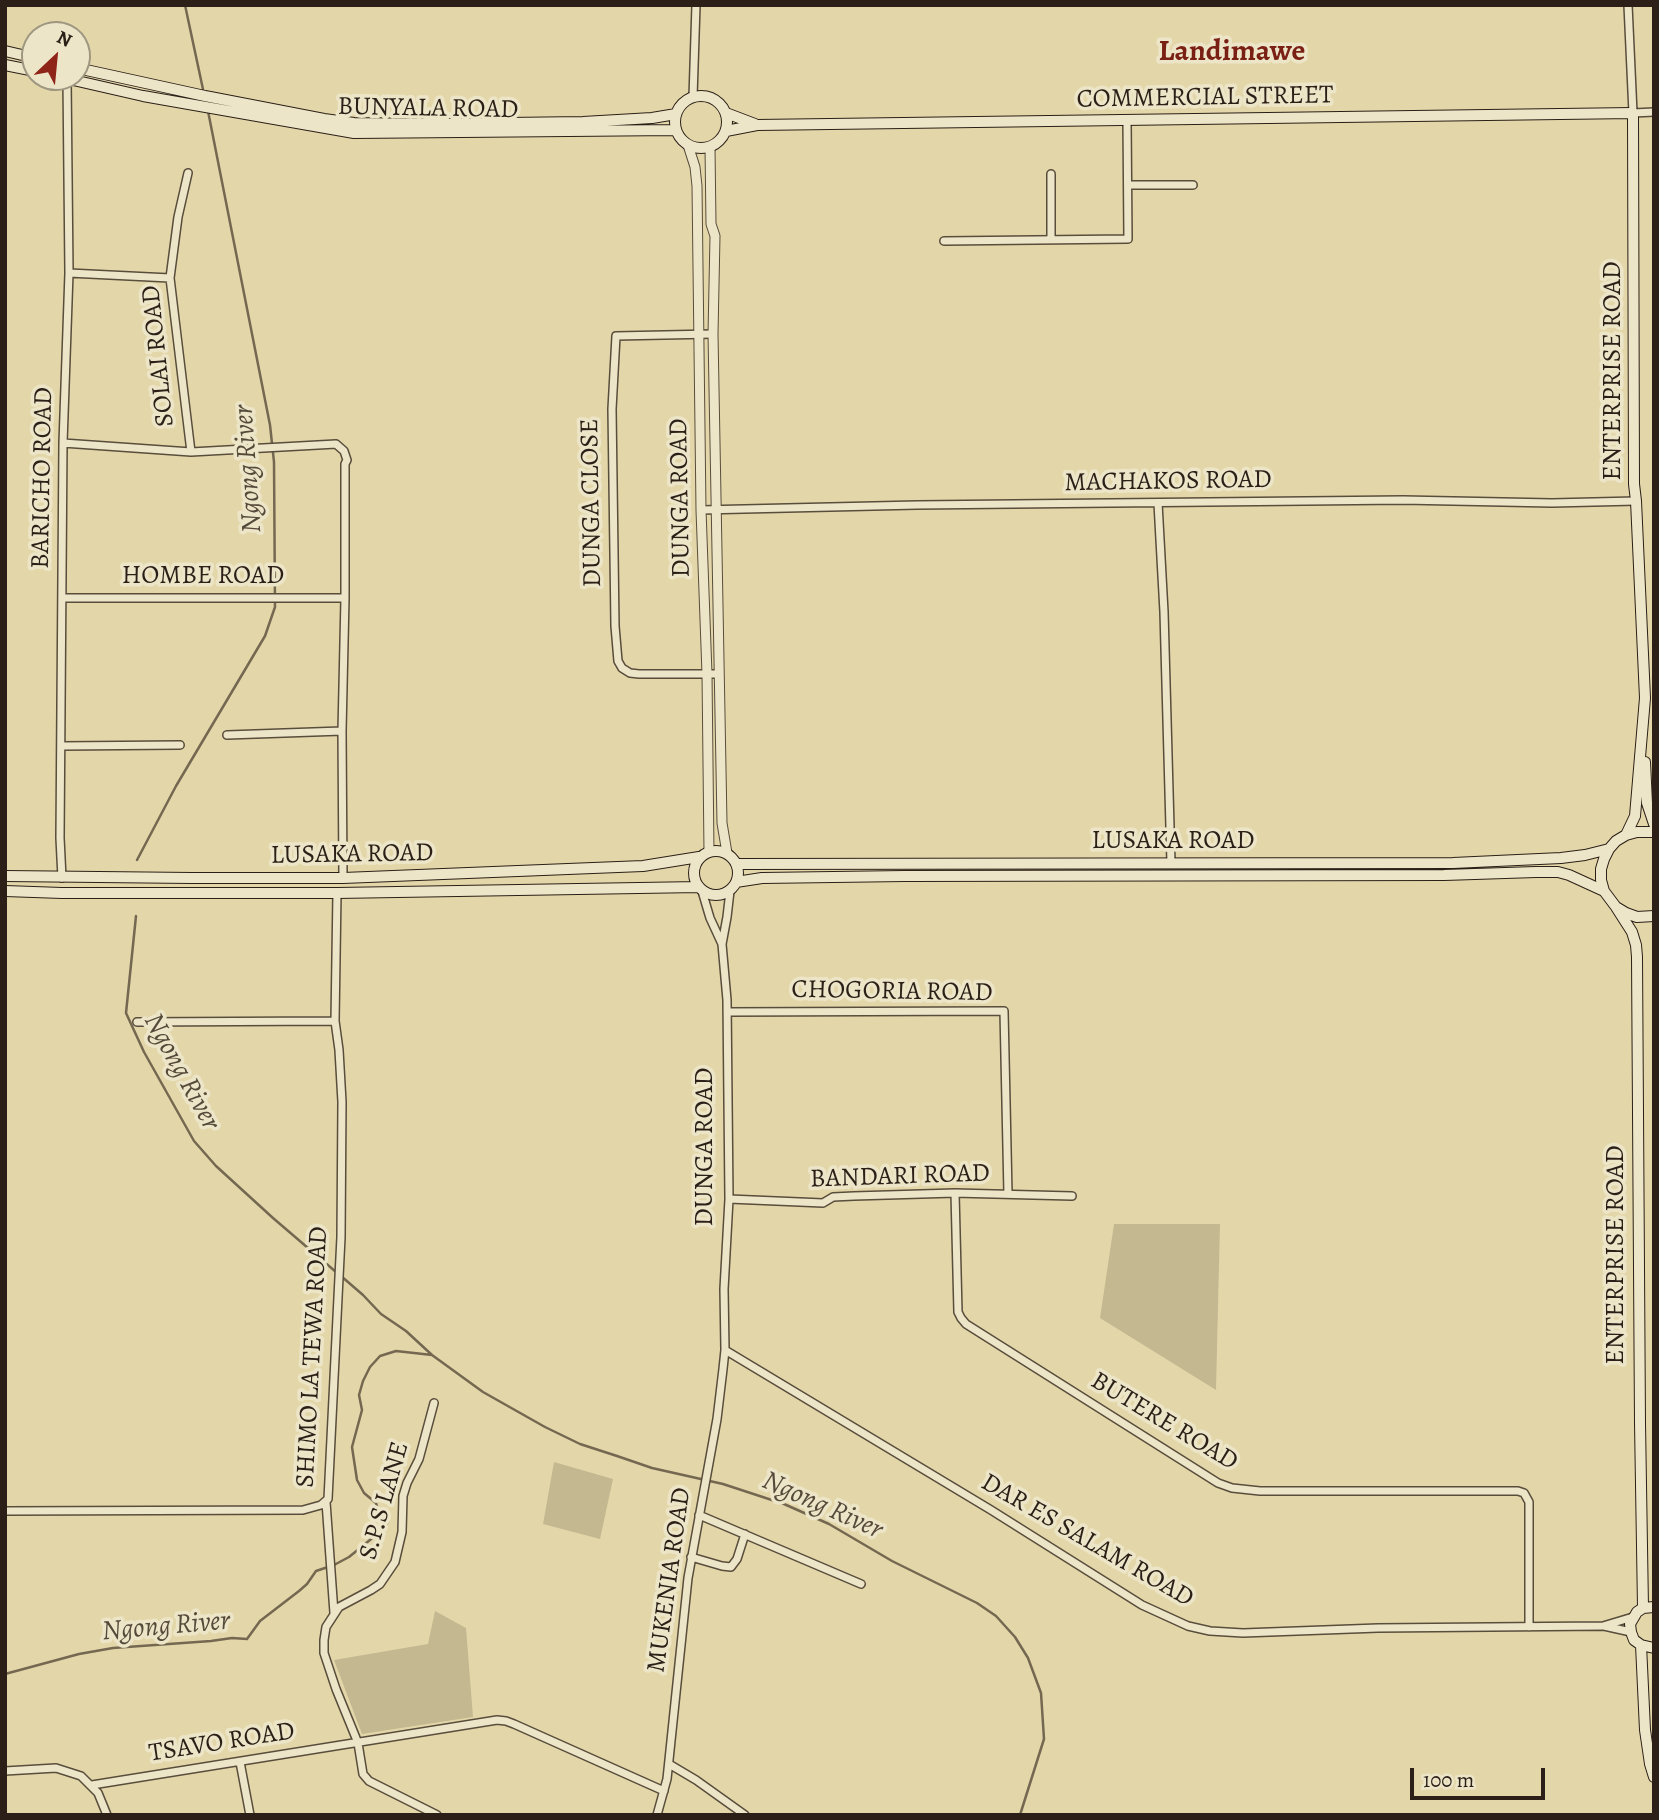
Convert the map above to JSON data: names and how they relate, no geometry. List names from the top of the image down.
{
  "streets": {
    "main road": [
      "COMMERCIAL STREET",
      "BUNYALA ROAD",
      "ENTERPRISE ROAD",
      "LUSAKA ROAD"
    ],
    "street": [
      "SOLAI ROAD",
      "BARICHO ROAD",
      "MACHAKOS ROAD",
      "DUNGA ROAD",
      "DUNGA CLOSE",
      "HOMBE ROAD",
      "CHOGORIA ROAD",
      "BANDARI ROAD",
      "SHIMO LA TEWA ROAD",
      "BUTERE ROAD",
      "S.P.S LANE",
      "DAR ES SALAM ROAD",
      "MUKENIA ROAD",
      "TSAVO ROAD"
    ]
  },
  "crossings": [
    ["COMMERCIAL STREET", "BUNYALA ROAD"],
    ["COMMERCIAL STREET", "ENTERPRISE ROAD"],
    ["COMMERCIAL STREET", "DUNGA ROAD"],
    ["BUNYALA ROAD", "DUNGA ROAD"],
    ["ENTERPRISE ROAD", "MACHAKOS ROAD"],
    ["ENTERPRISE ROAD", "LUSAKA ROAD"],
    ["BARICHO ROAD", "HOMBE ROAD"],
    ["BARICHO ROAD", "LUSAKA ROAD"],
    ["MACHAKOS ROAD", "DUNGA ROAD"],
    ["DUNGA ROAD", "DUNGA CLOSE"],
    ["DUNGA ROAD", "LUSAKA ROAD"],
    ["DUNGA ROAD", "CHOGORIA ROAD"],
    ["DUNGA ROAD", "BANDARI ROAD"],
    ["DUNGA ROAD", "DAR ES SALAM ROAD"],
    ["DUNGA ROAD", "MUKENIA ROAD"],
    ["LUSAKA ROAD", "SHIMO LA TEWA ROAD"],
    ["CHOGORIA ROAD", "BANDARI ROAD"],
    ["BANDARI ROAD", "BUTERE ROAD"],
    ["BUTERE ROAD", "DAR ES SALAM ROAD"],
    ["DAR ES SALAM ROAD", "MUKENIA ROAD"],
    ["MUKENIA ROAD", "TSAVO ROAD"]
  ],
  "districts": ["Landimawe"],
  "water": ["Ngong River"],
  "scale_bar": "100 m",
  "north": "top right"
}
